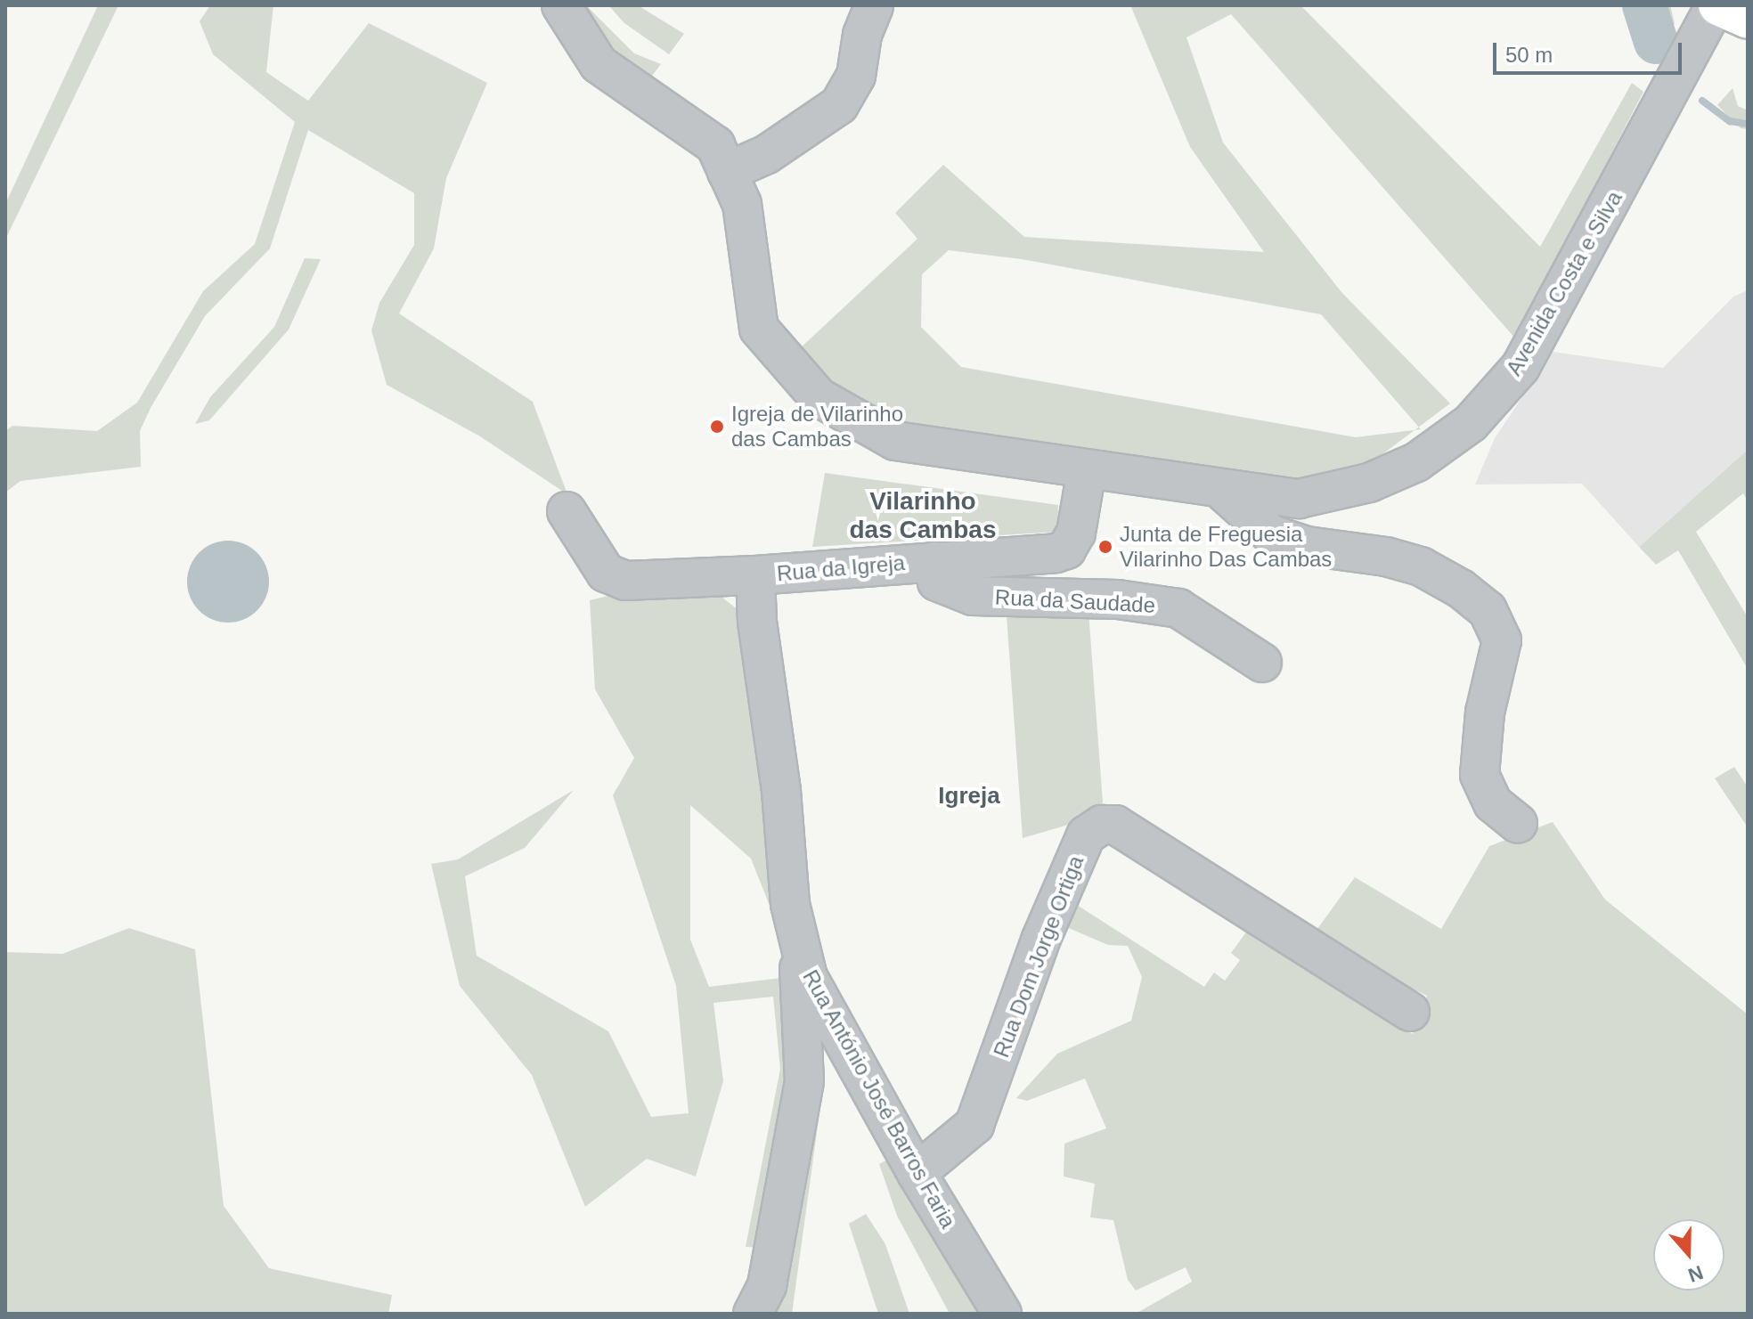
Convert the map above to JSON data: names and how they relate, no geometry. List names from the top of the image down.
{
  "streets": {
    "street": [
      "Avenida Costa e Silva",
      "Rua da Igreja",
      "Rua da Saudade",
      "Rua Dom Jorge Ortiga",
      "Rua António José Barros Faria"
    ]
  },
  "crossings": [
    ["Avenida Costa e Silva", "Rua da Igreja"],
    ["Rua da Igreja", "Rua da Saudade"],
    ["Rua da Igreja", "Rua António José Barros Faria"],
    ["Rua Dom Jorge Ortiga", "Rua António José Barros Faria"]
  ],
  "districts": ["Vilarinho das Cambas", "Igreja"],
  "places": ["Igreja de Vilarinho das Cambas", "Junta de Freguesia Vilarinho Das Cambas"],
  "scale_bar": "50 m",
  "north": "bottom"
}
